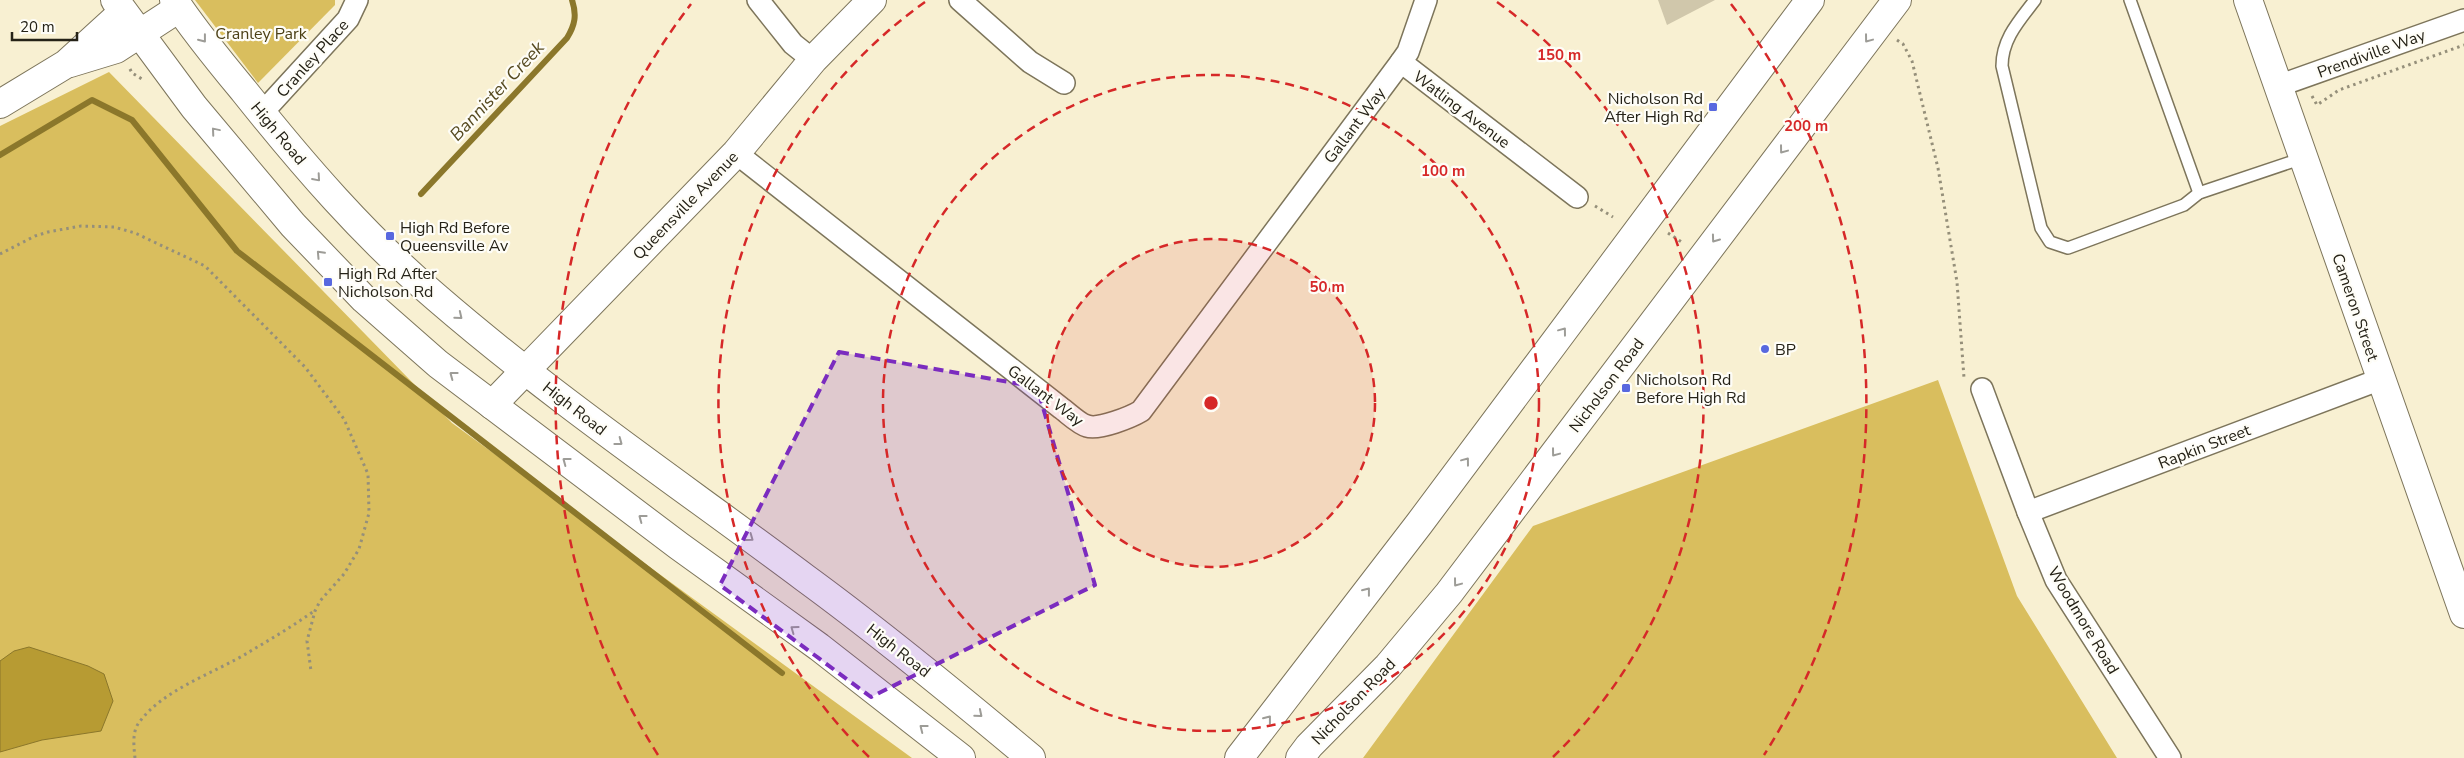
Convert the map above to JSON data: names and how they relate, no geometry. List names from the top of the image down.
{
  "streets": {
    "main road": [
      "High Road",
      "Queensville Avenue",
      "Cameron Street",
      "Nicholson Road"
    ],
    "street": [
      "Prendiville Way",
      "Cranley Place",
      "Watling Avenue",
      "Gallant Way",
      "Rapkin Street",
      "Woodmore Road"
    ]
  },
  "crossings": [
    ["Prendiville Way", "Cameron Street"],
    ["Cranley Place", "High Road"],
    ["Watling Avenue", "Gallant Way"],
    ["Gallant Way", "Queensville Avenue"],
    ["High Road", "Queensville Avenue"],
    ["Cameron Street", "Rapkin Street"],
    ["Rapkin Street", "Woodmore Road"]
  ],
  "water": ["Bannister Creek"],
  "parks": ["Cranley Park"],
  "places": {
    "transit": [
      "Nicholson Rd After High Rd",
      "High Rd Before Queensville Av",
      "High Rd After Nicholson Rd",
      "Nicholson Rd Before High Rd"
    ],
    "other": ["BP"]
  },
  "scale_bar": "20 m",
  "rings": [
    "150 m",
    "200 m",
    "100 m",
    "50 m"
  ]
}
